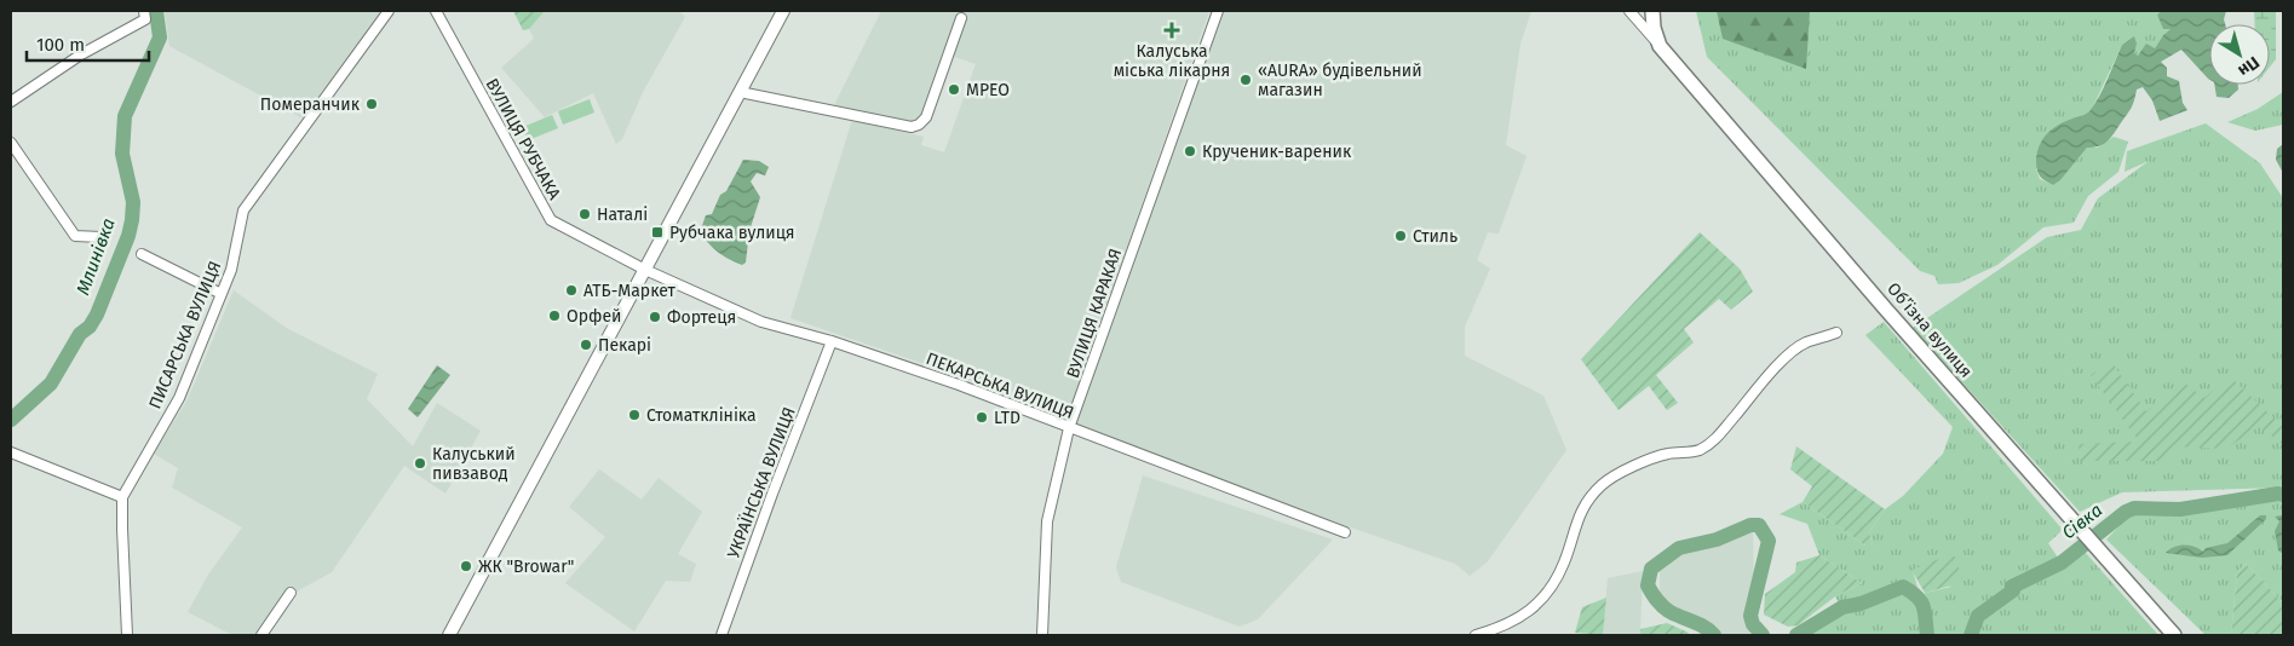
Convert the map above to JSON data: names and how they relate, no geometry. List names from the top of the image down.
{
  "streets": {
    "main road": ["Обʼїзна вулиця"],
    "street": [
      "ВУЛИЦЯ РУБЧАКА",
      "ВУЛИЦЯ КАРАКАЯ",
      "ПИСАРСЬКА ВУЛИЦЯ",
      "ПЕКАРСЬКА ВУЛИЦЯ",
      "УКРАЇНСЬКА ВУЛИЦЯ"
    ]
  },
  "crossings": [
    ["ВУЛИЦЯ РУБЧАКА", "ПЕКАРСЬКА ВУЛИЦЯ"],
    ["ВУЛИЦЯ КАРАКАЯ", "ПЕКАРСЬКА ВУЛИЦЯ"],
    ["ПЕКАРСЬКА ВУЛИЦЯ", "УКРАЇНСЬКА ВУЛИЦЯ"]
  ],
  "water": ["Млинівка", "Сівка"],
  "places": {
    "health": ["Калуська міська лікарня"],
    "other": [
      "«AURA» будівельний магазин",
      "МРЕО",
      "Померанчик",
      "Крученик-вареник",
      "Наталі",
      "Стиль",
      "АТБ-Маркет",
      "Орфей",
      "Фортеця",
      "Пекарі",
      "Стоматклініка",
      "LTD",
      "Калуський пивзавод",
      "ЖК \"Browar\""
    ],
    "transit": ["Рубчака вулиця"]
  },
  "scale_bar": "100 m",
  "north": "bottom right"
}
